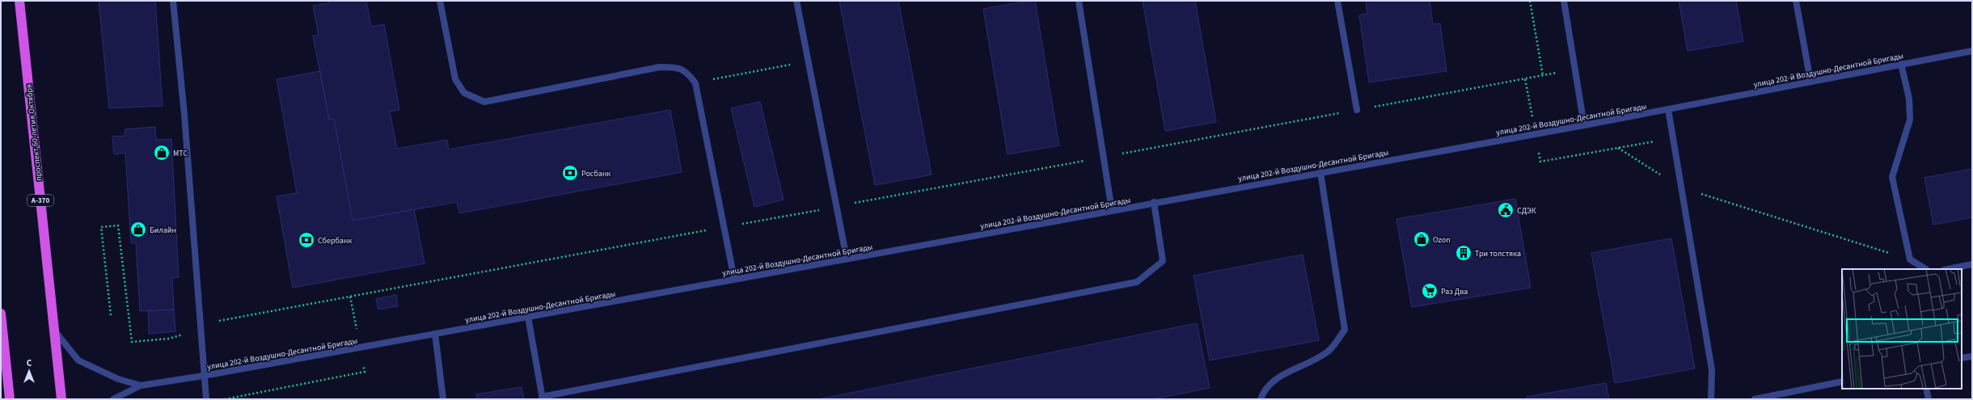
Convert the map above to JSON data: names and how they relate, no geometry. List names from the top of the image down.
{
  "streets": {
    "highway": ["проспект 60-летия Октября", "А-370"],
    "street": ["улица 202-й Воздушно-Десантной Бригады"]
  },
  "crossings": [
    ["улица 202-й Воздушно-Десантной Бригады", "проспект 60-летия Октября"]
  ],
  "places": {
    "shop": ["МТС", "Билайн", "Ozon"],
    "bank": ["Росбанк", "Сбербанк"],
    "public building": ["СДЭК"],
    "building": ["Три толстяка"],
    "supermarket": ["Раз Два"]
  },
  "north": "top"
}
